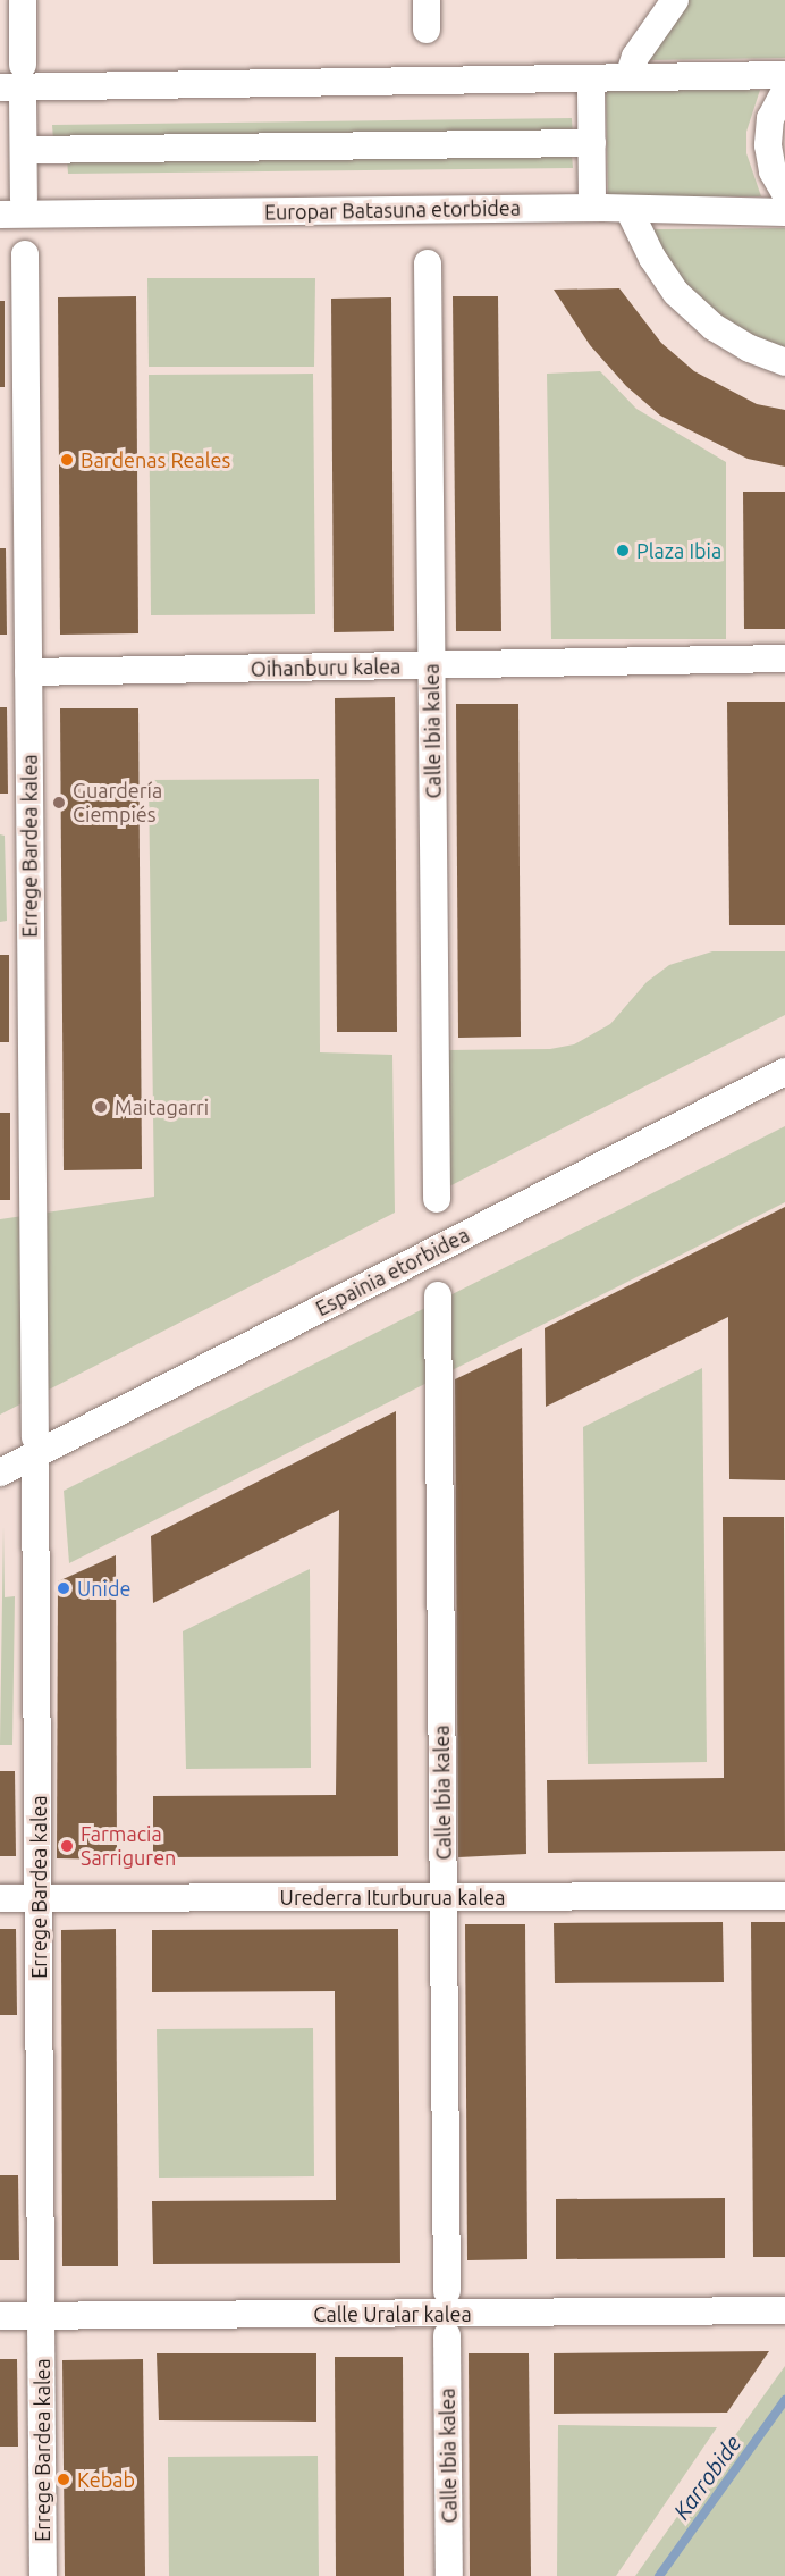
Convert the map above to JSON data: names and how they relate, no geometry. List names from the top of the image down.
{
  "streets": {
    "street": [
      "Europar Batasuna etorbidea",
      "Oihanburu kalea",
      "Calle Ibia kalea",
      "Errege Bardea kalea",
      "Espainia etorbidea",
      "Urederra Iturburua kalea",
      "Calle Uralar kalea"
    ]
  },
  "crossings": [
    ["Europar Batasuna etorbidea", "Errege Bardea kalea"],
    ["Oihanburu kalea", "Calle Ibia kalea"],
    ["Oihanburu kalea", "Errege Bardea kalea"],
    ["Calle Ibia kalea", "Urederra Iturburua kalea"],
    ["Errege Bardea kalea", "Urederra Iturburua kalea"]
  ],
  "water": ["Karrobide"],
  "places": [
    "Bardenas Reales",
    "Plaza Ibia",
    "Guardería Ciempiés",
    "Maitagarri",
    "Unide",
    "Farmacia Sarriguren",
    "Kebab"
  ]
}
